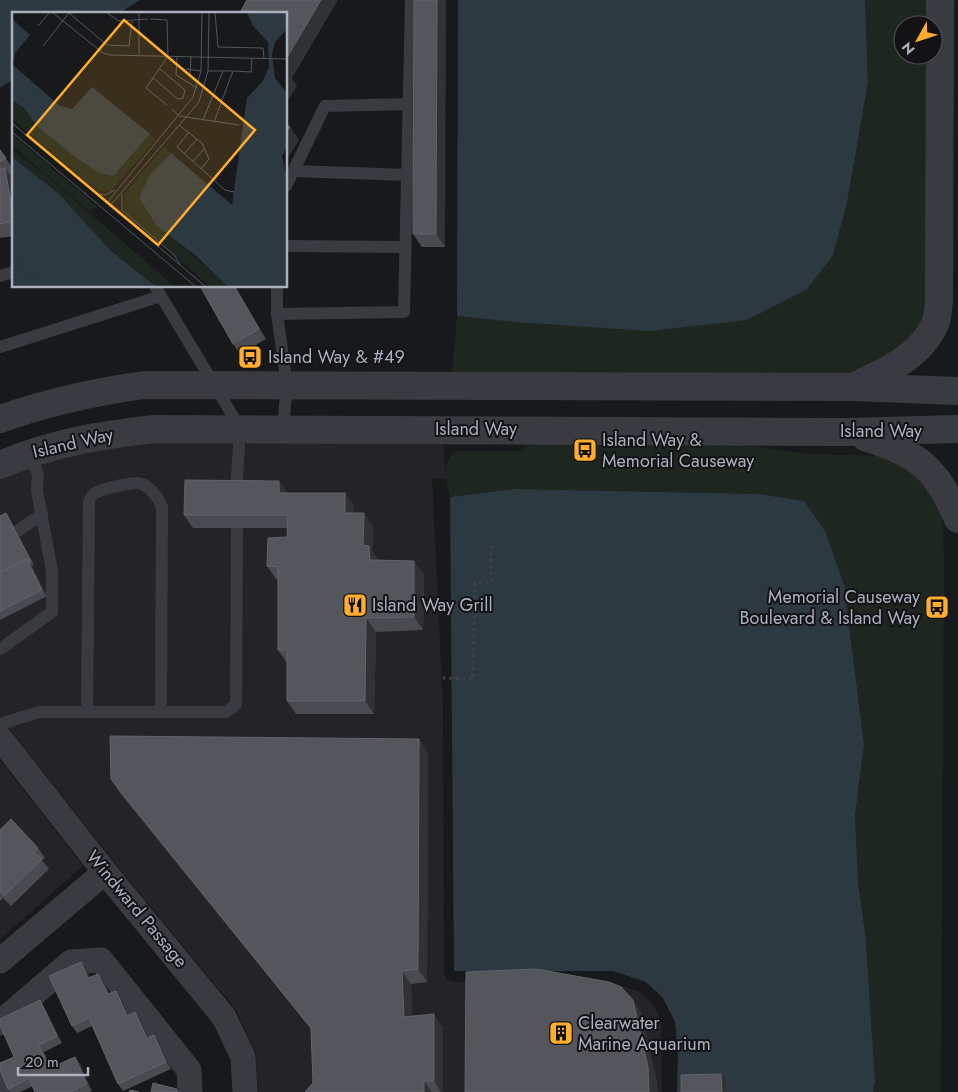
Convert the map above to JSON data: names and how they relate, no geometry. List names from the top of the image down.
{
  "streets": {
    "street": ["Island Way", "Windward Passage"]
  },
  "places": {
    "bus stop": ["Island Way & #49", "Island Way & Memorial Causeway", "Memorial Causeway Boulevard & Island Way"],
    "restaurant": ["Island Way Grill"],
    "building": ["Clearwater Marine Aquarium"]
  },
  "scale_bar": "20 m",
  "north": "bottom left"
}
